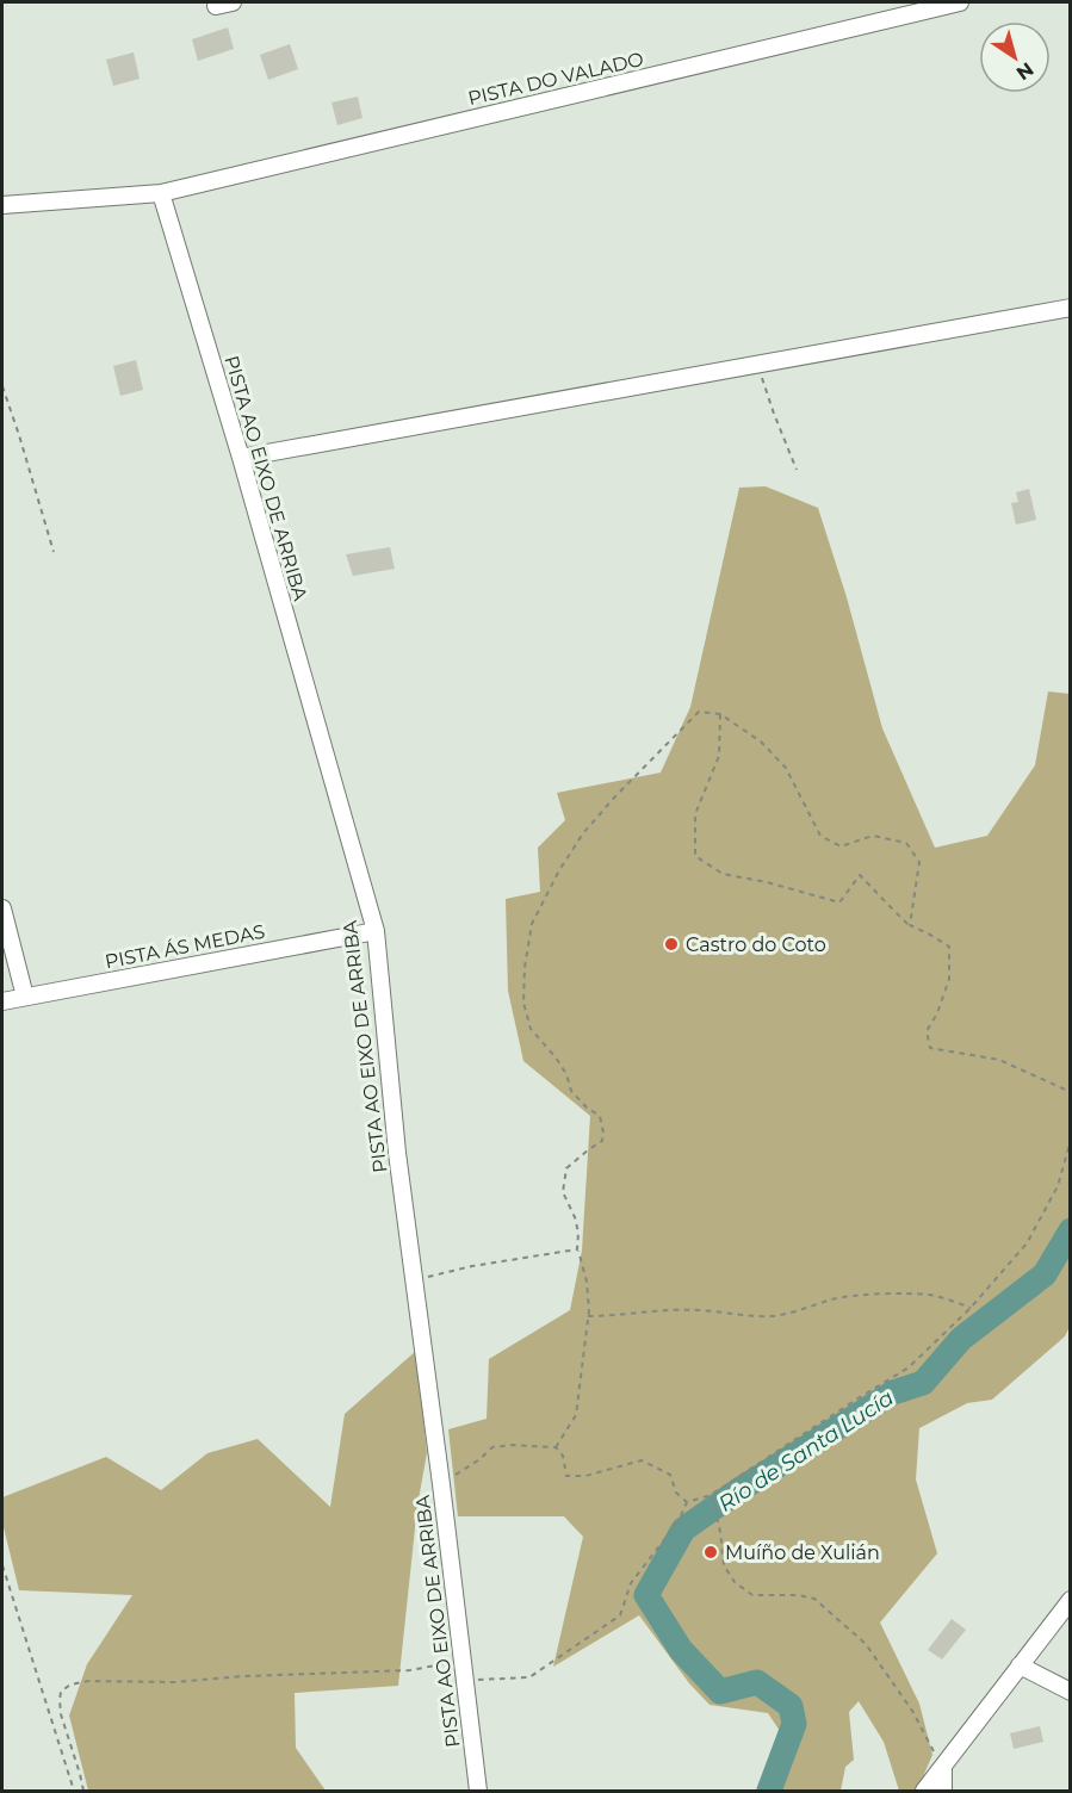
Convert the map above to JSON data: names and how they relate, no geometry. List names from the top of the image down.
{
  "streets": {
    "street": ["PISTA DO VALADO", "PISTA AO EIXO DE ARRIBA", "PISTA ÁS MEDAS"]
  },
  "crossings": [
    ["PISTA DO VALADO", "PISTA AO EIXO DE ARRIBA"],
    ["PISTA AO EIXO DE ARRIBA", "PISTA ÁS MEDAS"]
  ],
  "water": ["Río de Santa Lucía"],
  "places": ["Castro do Coto", "Muíño de Xulián"],
  "north": "bottom right"
}
